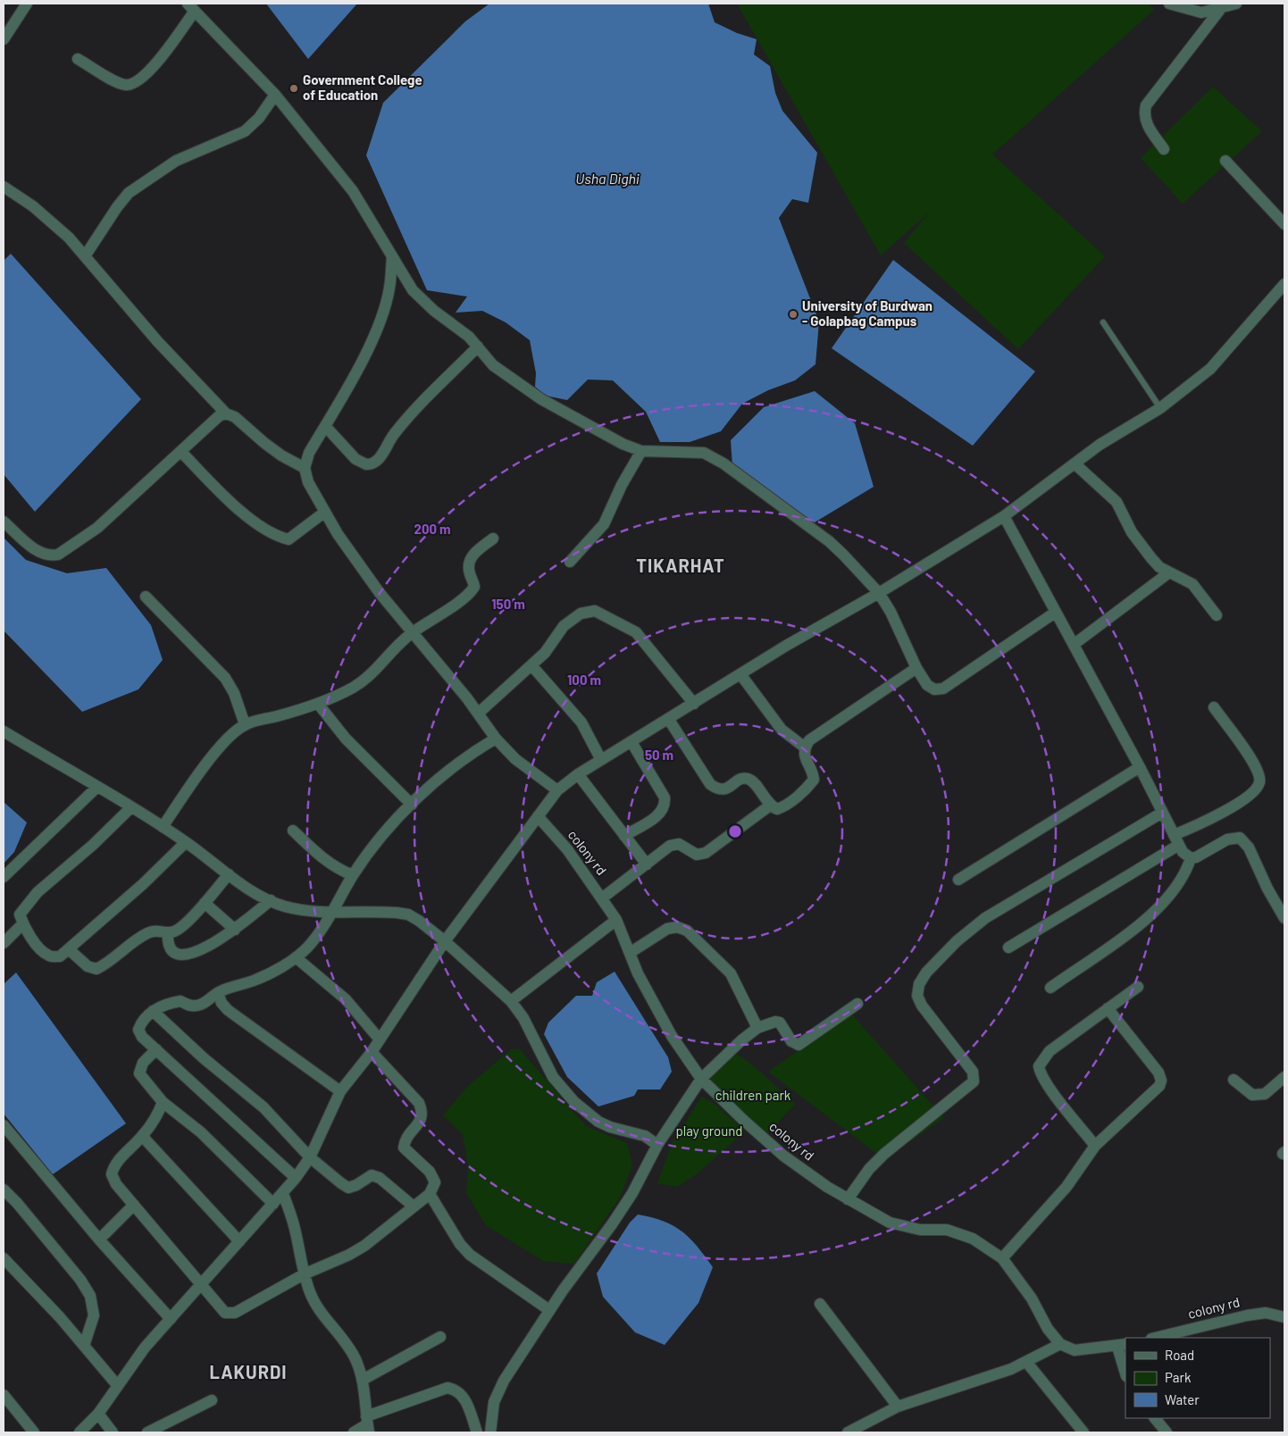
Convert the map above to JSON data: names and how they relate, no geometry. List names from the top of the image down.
{
  "streets": {
    "street": ["colony rd"]
  },
  "districts": ["TIKARHAT", "LAKURDI"],
  "water": ["Usha Dighi"],
  "parks": ["children park", "play ground"],
  "places": ["Government College of Education", "University of Burdwan - Golapbag Campus"],
  "legend": ["Road", "Park", "Water"],
  "rings": [
    "200 m",
    "150 m",
    "100 m",
    "50 m"
  ]
}
